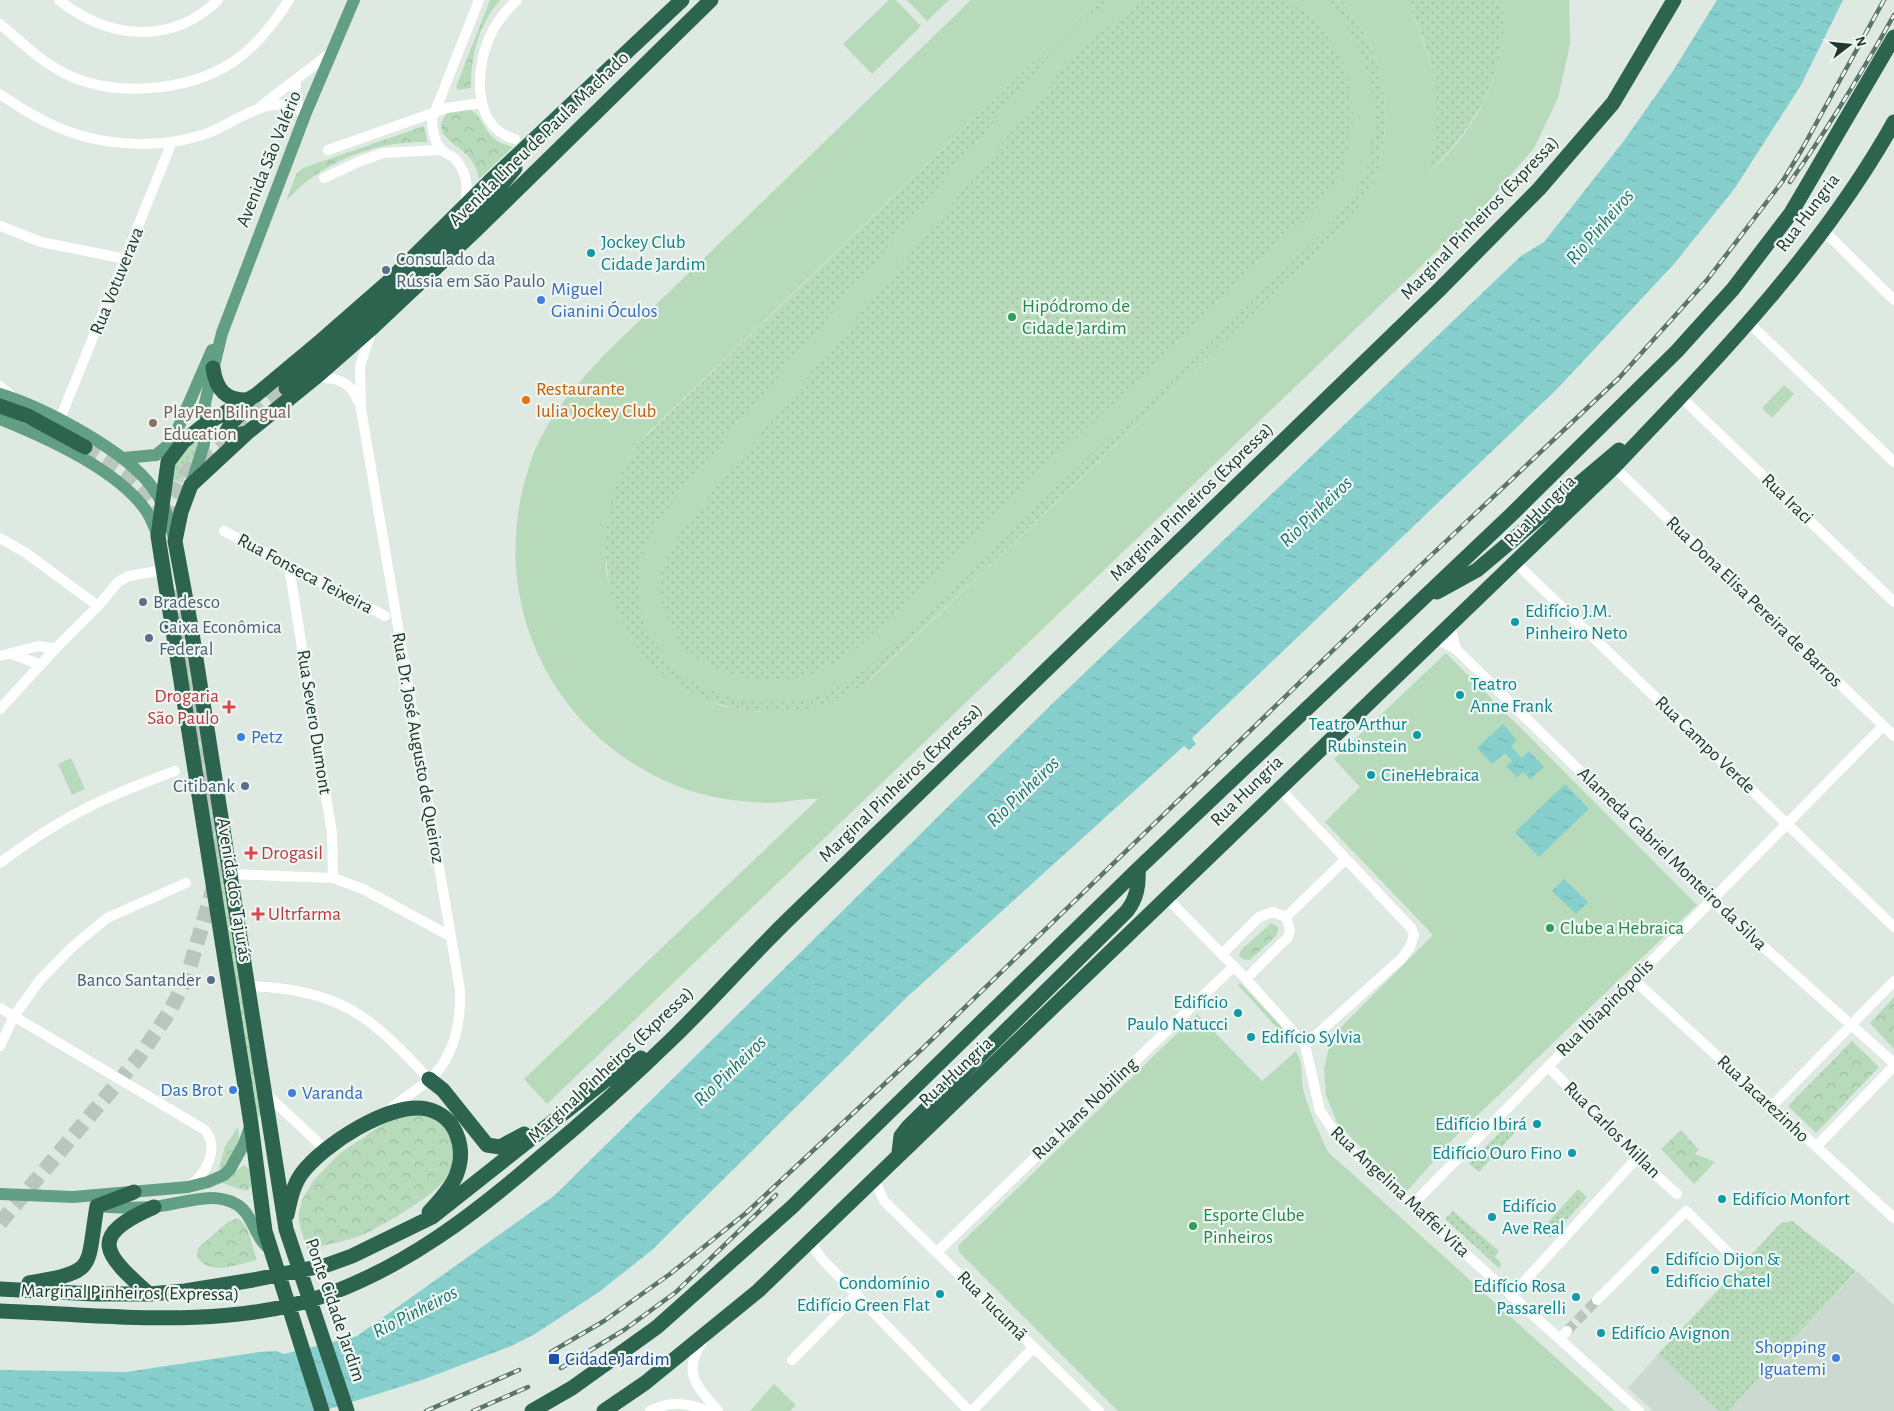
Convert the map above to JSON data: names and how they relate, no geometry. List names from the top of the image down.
{
  "streets": {
    "highway": [
      "Avenida Lineu de Paula Machado",
      "Rua Hungria",
      "Marginal Pinheiros (Expressa)",
      "Avenida dos Tajurás",
      "Ponte Cidade Jardim"
    ],
    "main road": ["Avenida São Valério"],
    "street": [
      "Rua Votuverava",
      "Rua Iraci",
      "Rua Fonseca Teixeira",
      "Rua Dona Elisa Pereira de Barros",
      "Rua Severo Dumont",
      "Rua Campo Verde",
      "Rua Dr. José Augusto de Queiroz",
      "Alameda Gabriel Monteiro da Silva",
      "Rua Ibiapinópolis",
      "Rua Jacarezinho",
      "Rua Hans Nobiling",
      "Rua Carlos Millan",
      "Rua Angelina Maffei Vita",
      "Rua Tucumã"
    ]
  },
  "crossings": [
    ["Avenida Lineu de Paula Machado", "Avenida São Valério"],
    ["Avenida Lineu de Paula Machado", "Avenida dos Tajurás"],
    ["Rua Hungria", "Rua Iraci"],
    ["Rua Hungria", "Rua Dona Elisa Pereira de Barros"],
    ["Rua Hungria", "Rua Campo Verde"],
    ["Rua Hungria", "Alameda Gabriel Monteiro da Silva"],
    ["Rua Hungria", "Rua Angelina Maffei Vita"],
    ["Rua Hungria", "Rua Tucumã"],
    ["Rua Fonseca Teixeira", "Rua Severo Dumont"],
    ["Rua Dona Elisa Pereira de Barros", "Rua Ibiapinópolis"],
    ["Rua Campo Verde", "Rua Ibiapinópolis"],
    ["Alameda Gabriel Monteiro da Silva", "Rua Ibiapinópolis"],
    ["Avenida dos Tajurás", "Ponte Cidade Jardim"],
    ["Rua Ibiapinópolis", "Rua Jacarezinho"],
    ["Rua Ibiapinópolis", "Rua Carlos Millan"],
    ["Rua Ibiapinópolis", "Rua Angelina Maffei Vita"],
    ["Rua Hans Nobiling", "Rua Angelina Maffei Vita"],
    ["Rua Hans Nobiling", "Rua Tucumã"]
  ],
  "water": ["Rio Pinheiros"],
  "places": {
    "other": [
      "Jockey Club Cidade Jardim",
      "Consulado da Rússia em São Paulo",
      "Miguel Gianini Óculos",
      "Hipódromo de Cidade Jardim",
      "Restaurante Iulia Jockey Club",
      "PlayPen Bilingual Education",
      "Bradesco",
      "Edifício J.M. Pinheiro Neto",
      "Caixa Econômica Federal",
      "Teatro Anne Frank",
      "Teatro Arthur Rubinstein",
      "Petz",
      "CineHebraica",
      "Citibank",
      "Clube a Hebraica",
      "Banco Santander",
      "Edifício Paulo Natucci",
      "Edifício Sylvia",
      "Das Brot",
      "Varanda",
      "Edifício Ibirá",
      "Edifício Ouro Fino",
      "Edifício Monfort",
      "Edifício Ave Real",
      "Esporte Clube Pinheiros",
      "Edifício Dijon & Edifício Chatel",
      "Condomínio Edifício Green Flat",
      "Edifício Rosa Passarelli",
      "Edifício Avignon",
      "Shopping Iguatemi"
    ],
    "health": ["Drogaria São Paulo", "Drogasil", "Ultrfarma"],
    "transit": ["Cidade Jardim"]
  },
  "north": "right"
}
